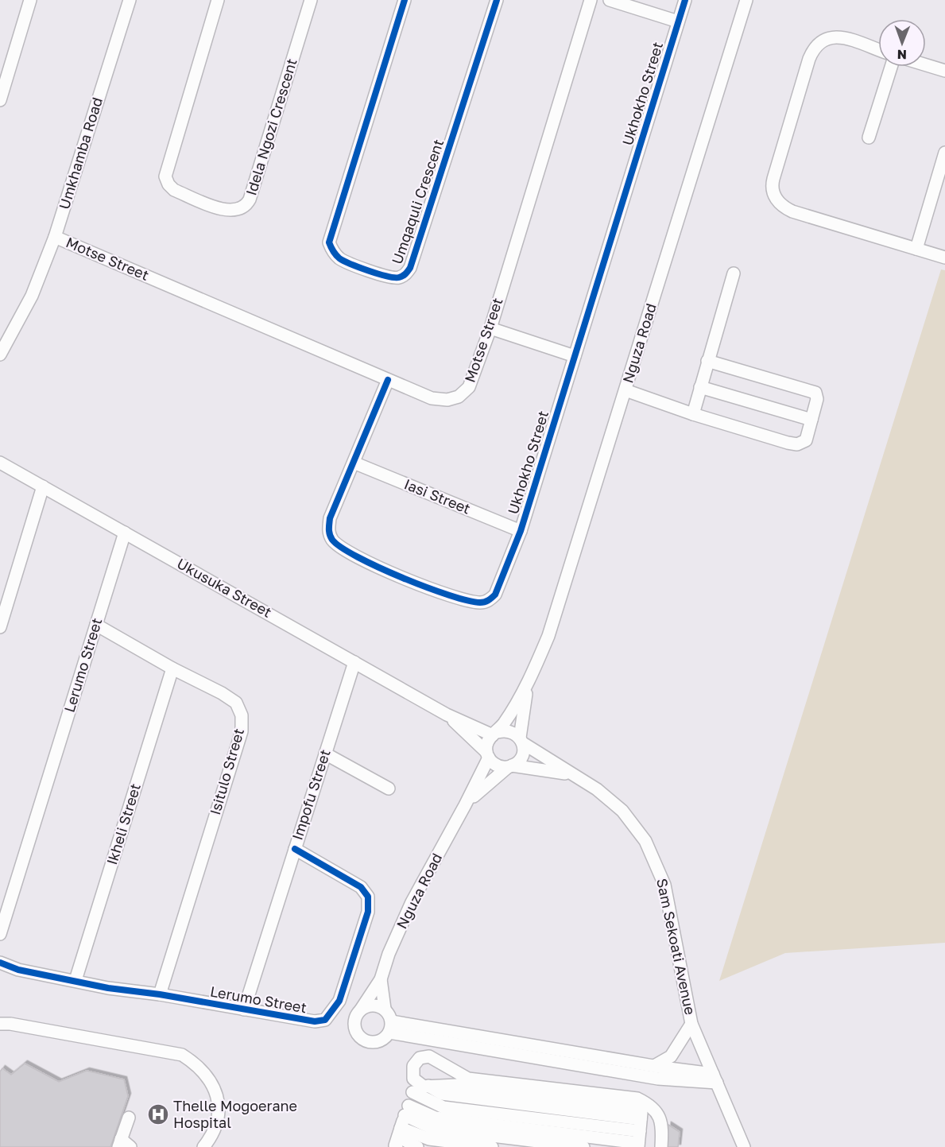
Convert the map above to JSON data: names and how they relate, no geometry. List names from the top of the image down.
{
  "streets": {
    "street": [
      "Ukhokho Street",
      "Idela Ngozi Crescent",
      "Umkhamba Road",
      "Umqaquli Crescent",
      "Motse Street",
      "Nguza Road",
      "Iasi Street",
      "Ukusuka Street",
      "Lerumo Street",
      "Isitulo Street",
      "Impofu Street",
      "Ikheli Street",
      "Sam Sekoati Avenue"
    ]
  },
  "crossings": [
    ["Ukhokho Street", "Motse Street"],
    ["Ukhokho Street", "Iasi Street"],
    ["Umkhamba Road", "Motse Street"],
    ["Nguza Road", "Ukusuka Street"],
    ["Nguza Road", "Sam Sekoati Avenue"],
    ["Ukusuka Street", "Lerumo Street"],
    ["Ukusuka Street", "Impofu Street"],
    ["Ukusuka Street", "Sam Sekoati Avenue"],
    ["Lerumo Street", "Isitulo Street"],
    ["Lerumo Street", "Impofu Street"],
    ["Lerumo Street", "Ikheli Street"],
    ["Isitulo Street", "Ikheli Street"]
  ],
  "places": {
    "hospital": ["Thelle Mogoerane Hospital"]
  },
  "north": "bottom"
}
